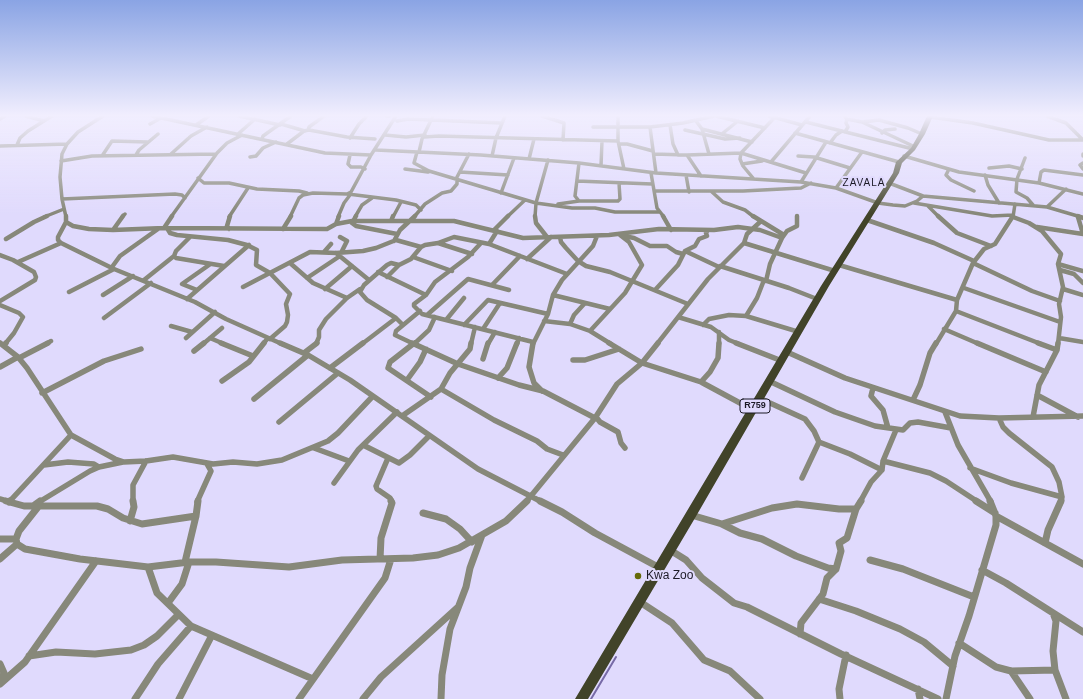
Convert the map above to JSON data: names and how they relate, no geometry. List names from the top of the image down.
{
  "streets": {
    "main road": ["R759"]
  },
  "districts": ["ZAVALA"],
  "places": ["Kwa Zoo"]
}
